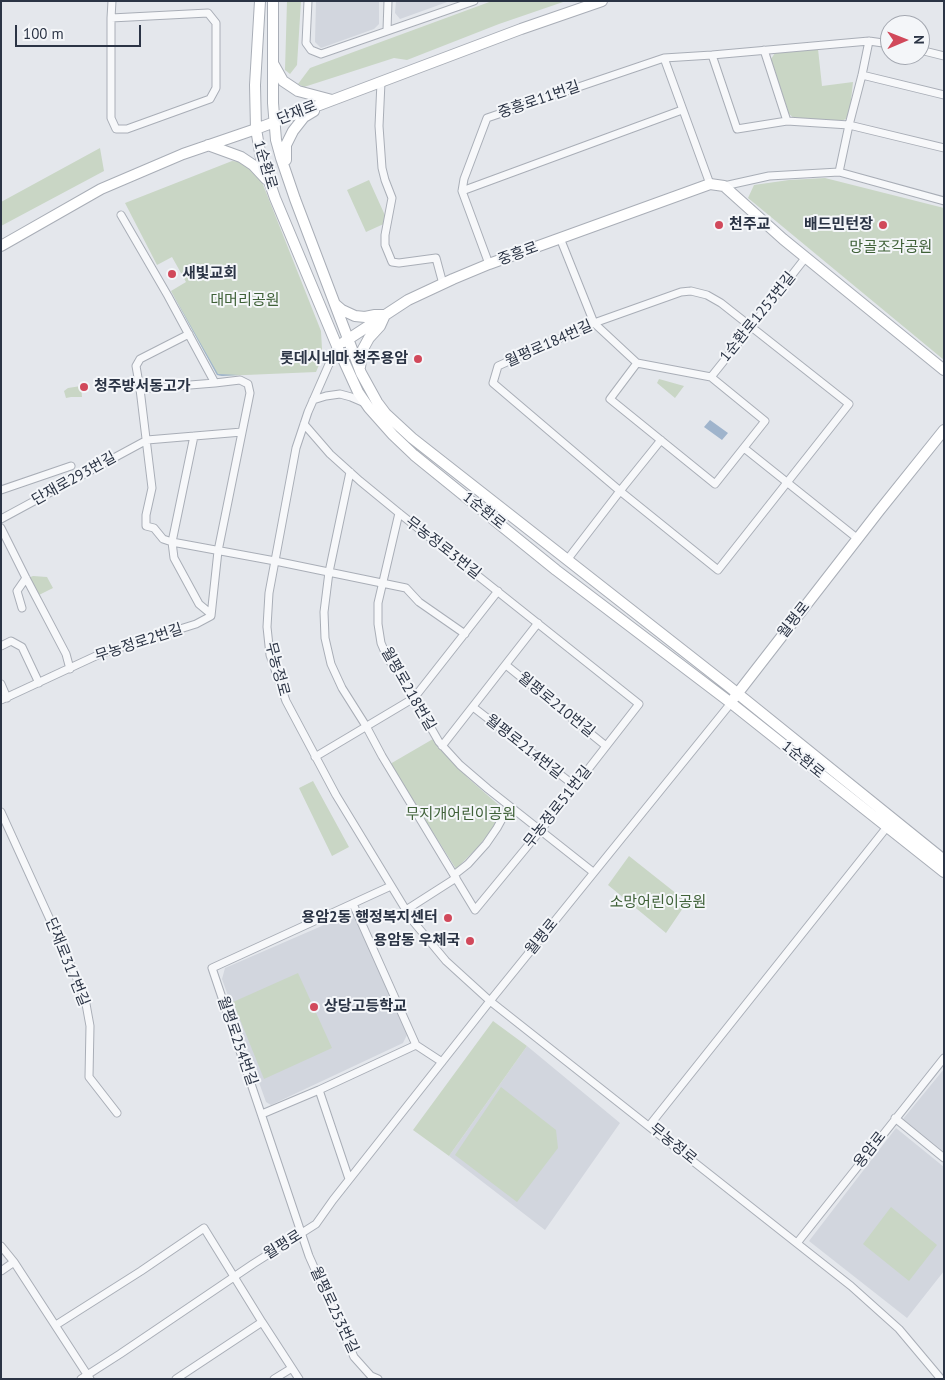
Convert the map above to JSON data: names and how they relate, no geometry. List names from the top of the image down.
{
  "streets": {
    "street": [
      "중흥로11번길",
      "단재로",
      "1순환로",
      "중흥로",
      "1순환로1253번길",
      "월평로184번길",
      "단재로293번길",
      "무농정로3번길",
      "월평로",
      "무농정로2번길",
      "무농정로",
      "월평로218번길",
      "월평로210번길",
      "월평로214번길",
      "무농정로51번길",
      "단재로317번길",
      "월평로254번길",
      "용암로",
      "월평로253번길"
    ]
  },
  "crossings": [
    ["단재로", "1순환로"],
    ["1순환로", "중흥로"],
    ["1순환로", "월평로"],
    ["1순환로", "무농정로"],
    ["중흥로", "무농정로"],
    ["1순환로1253번길", "월평로184번길"],
    ["무농정로3번길", "무농정로"],
    ["무농정로3번길", "월평로218번길"],
    ["무농정로3번길", "무농정로51번길"],
    ["월평로", "무농정로"],
    ["월평로", "월평로218번길"],
    ["월평로", "월평로254번길"],
    ["월평로", "월평로253번길"],
    ["무농정로", "용암로"],
    ["월평로218번길", "월평로210번길"],
    ["월평로218번길", "월평로214번길"],
    ["월평로218번길", "무농정로51번길"],
    ["월평로210번길", "무농정로51번길"],
    ["월평로214번길", "무농정로51번길"],
    ["월평로254번길", "월평로253번길"]
  ],
  "parks": [
    "망골조각공원",
    "대머리공원",
    "무지개어린이공원",
    "소망어린이공원"
  ],
  "places": [
    "천주교",
    "배드민턴장",
    "새빛교회",
    "롯데시네마 청주용암",
    "청주방서동고가",
    "용암2동 행정복지센터",
    "용암동 우체국",
    "상당고등학교"
  ],
  "scale_bar": "100 m",
  "north": "right"
}
